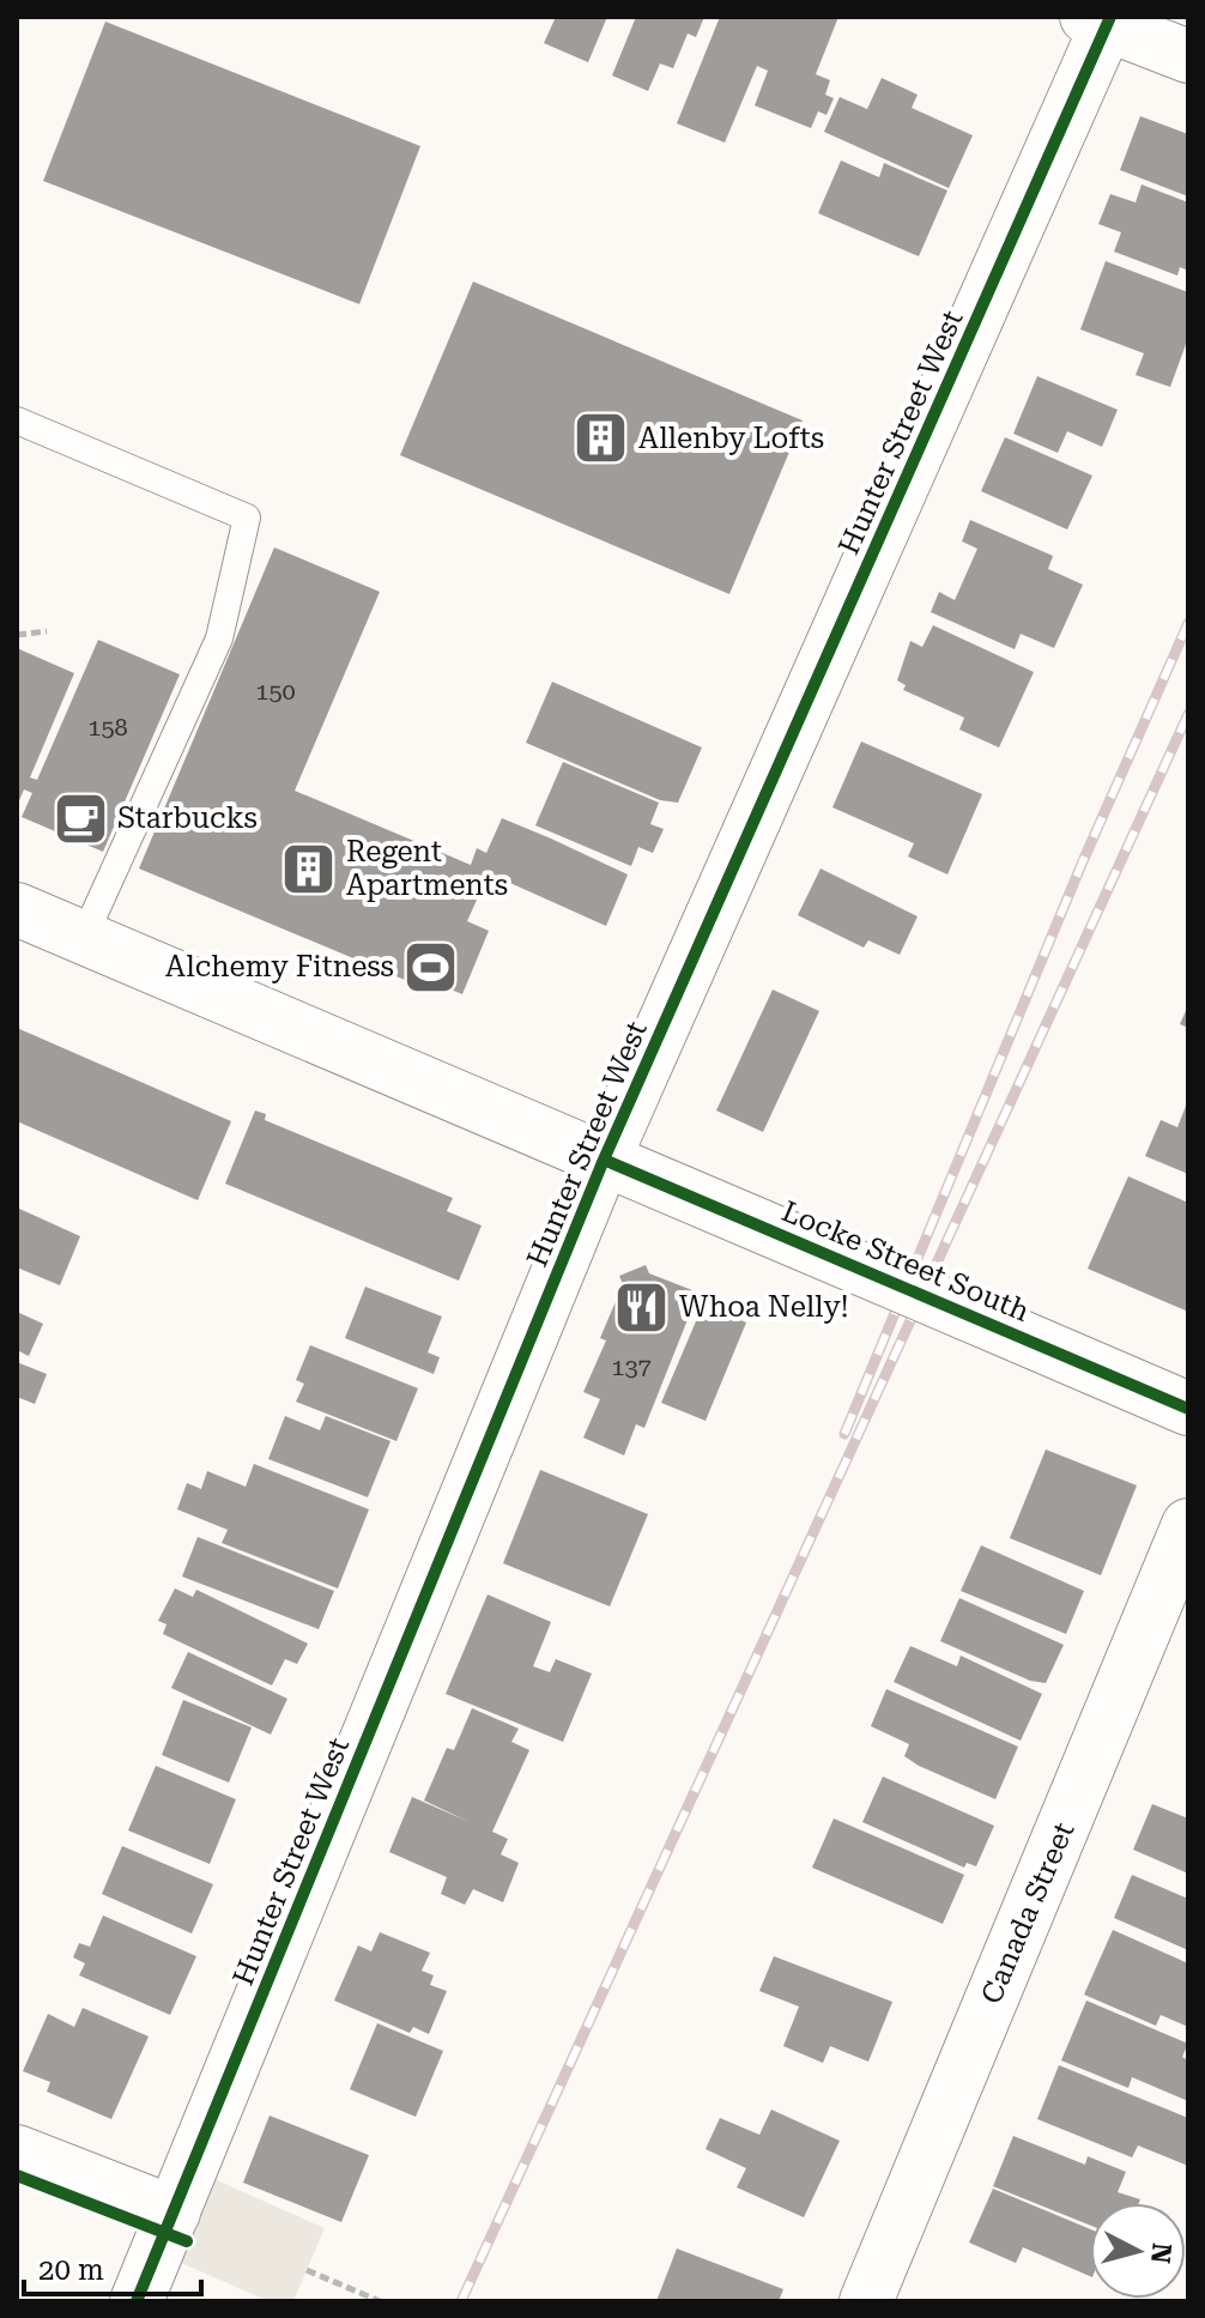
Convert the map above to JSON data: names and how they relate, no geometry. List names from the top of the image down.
{
  "streets": {
    "street": ["Hunter Street West", "Locke Street South", "Canada Street"]
  },
  "crossings": [
    ["Hunter Street West", "Locke Street South"]
  ],
  "places": {
    "building": ["Allenby Lofts", "Regent Apartments"],
    "cafe": ["Starbucks"],
    "sports": ["Alchemy Fitness"],
    "restaurant": ["Whoa Nelly!"]
  },
  "house_numbers": ["150", "158", "137"],
  "scale_bar": "20 m",
  "north": "right"
}
